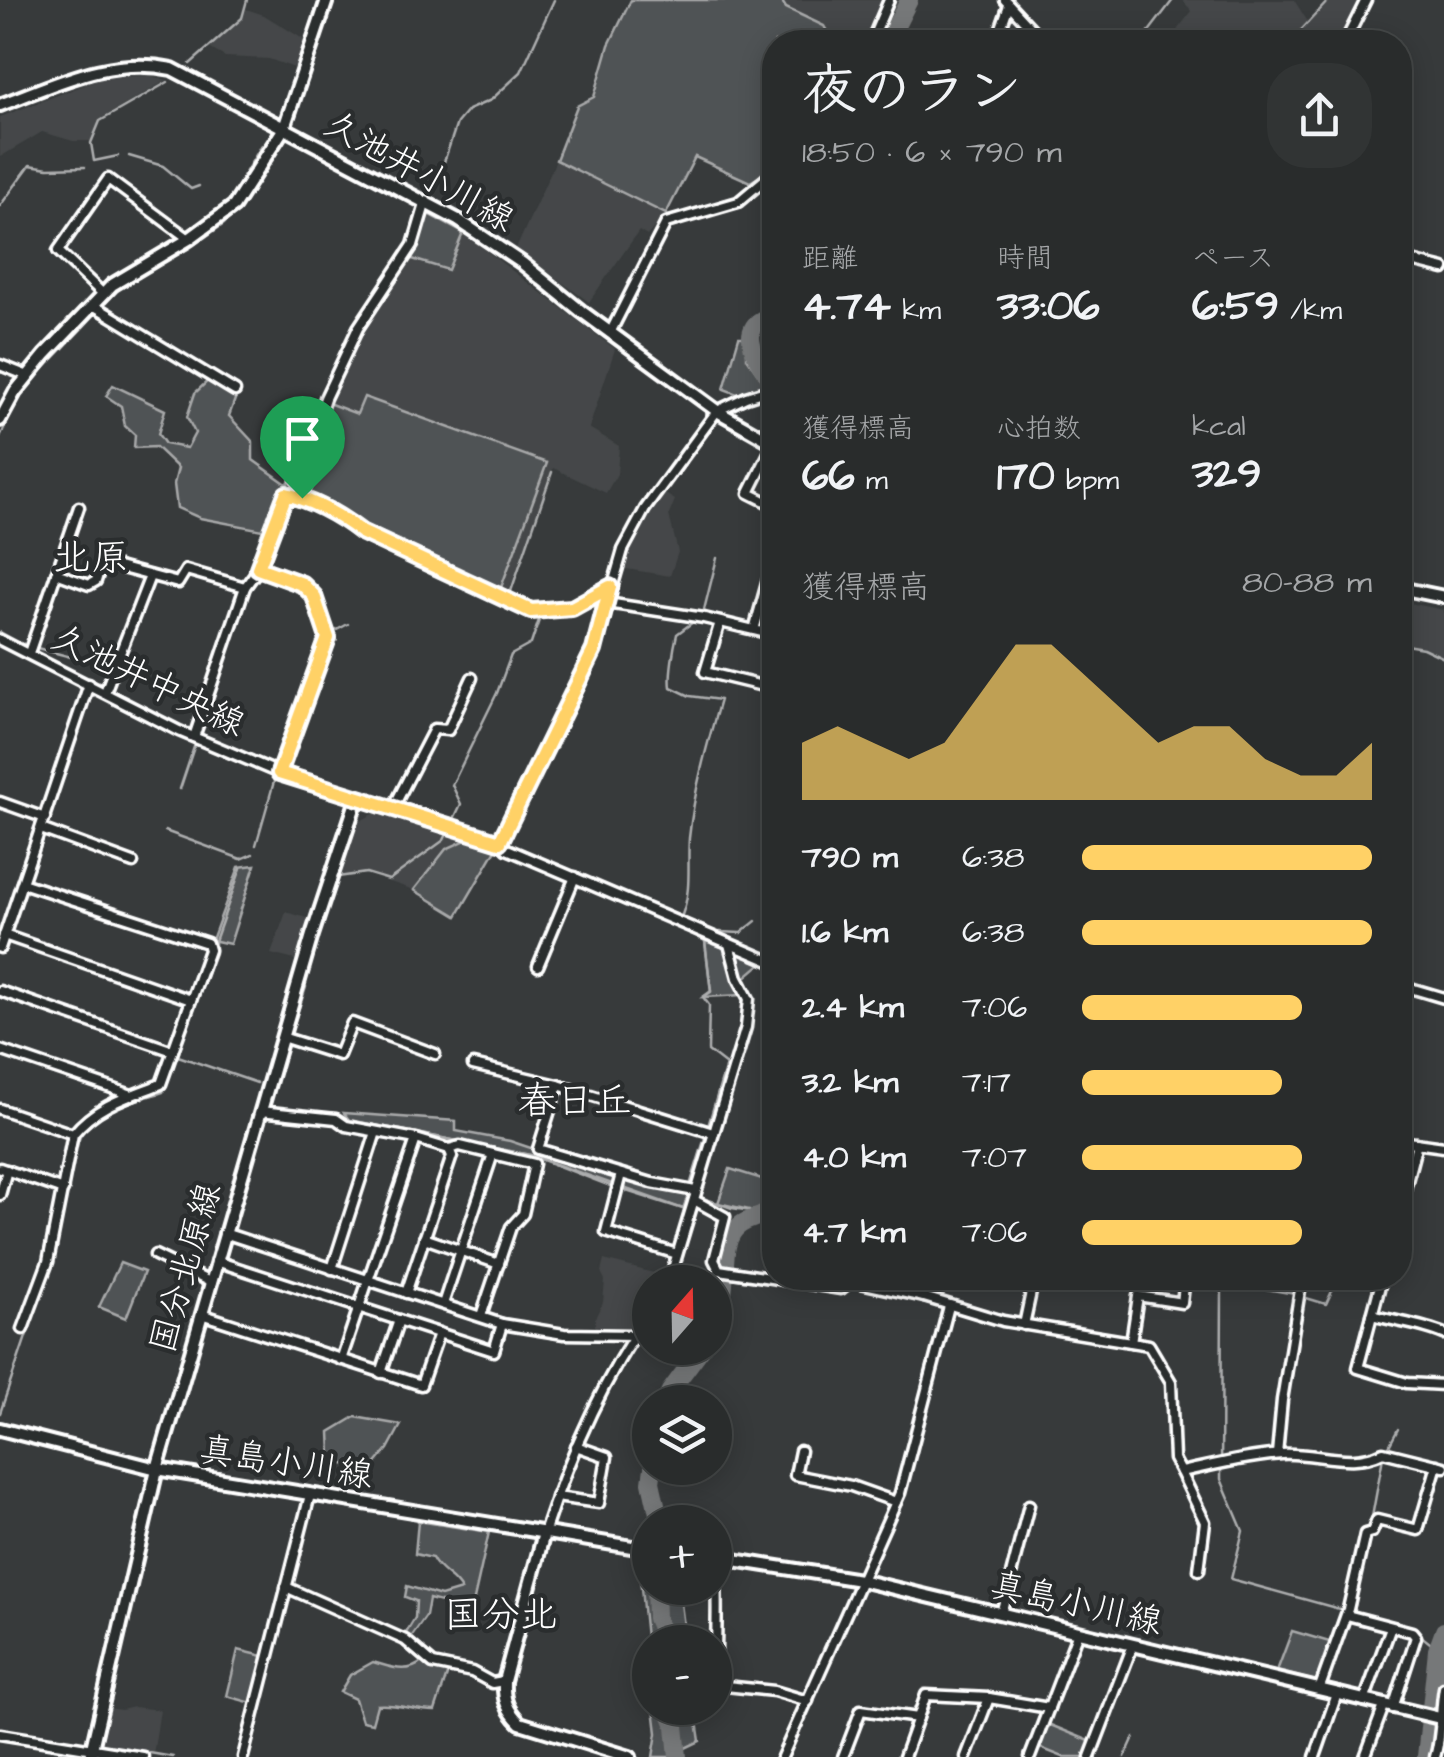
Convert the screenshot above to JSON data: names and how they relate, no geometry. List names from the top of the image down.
{
  "streets": {
    "street": [
      "久池井小川線",
      "久池井中央線",
      "国分北原線",
      "真島小川線"
    ]
  },
  "crossings": [
    ["久池井中央線", "国分北原線"],
    ["国分北原線", "真島小川線"]
  ],
  "districts": ["北原", "春日丘", "国分北"],
  "north": "top",
  "page": {
    "heading": ["夜のラン", "18:50 · 6 × 790 m"],
    "stats": [
      ["距離", "4.74 km"],
      ["時間", "33:06"],
      ["ペース", "6:59 /km"],
      ["獲得標高", "66 m"],
      ["心拍数", "170 bpm"],
      ["kcal", "329"]
    ],
    "chart": ["獲得標高", "80–88 m"],
    "list": [
      {
        "name": "790 m",
        "note": "6:38"
      },
      {
        "name": "1.6 km",
        "note": "6:38"
      },
      {
        "name": "2.4 km",
        "note": "7:06"
      },
      {
        "name": "3.2 km",
        "note": "7:17"
      },
      {
        "name": "4.0 km",
        "note": "7:07"
      },
      {
        "name": "4.7 km",
        "note": "7:06"
      }
    ],
    "map_buttons": ["+", "−"]
  }
}
